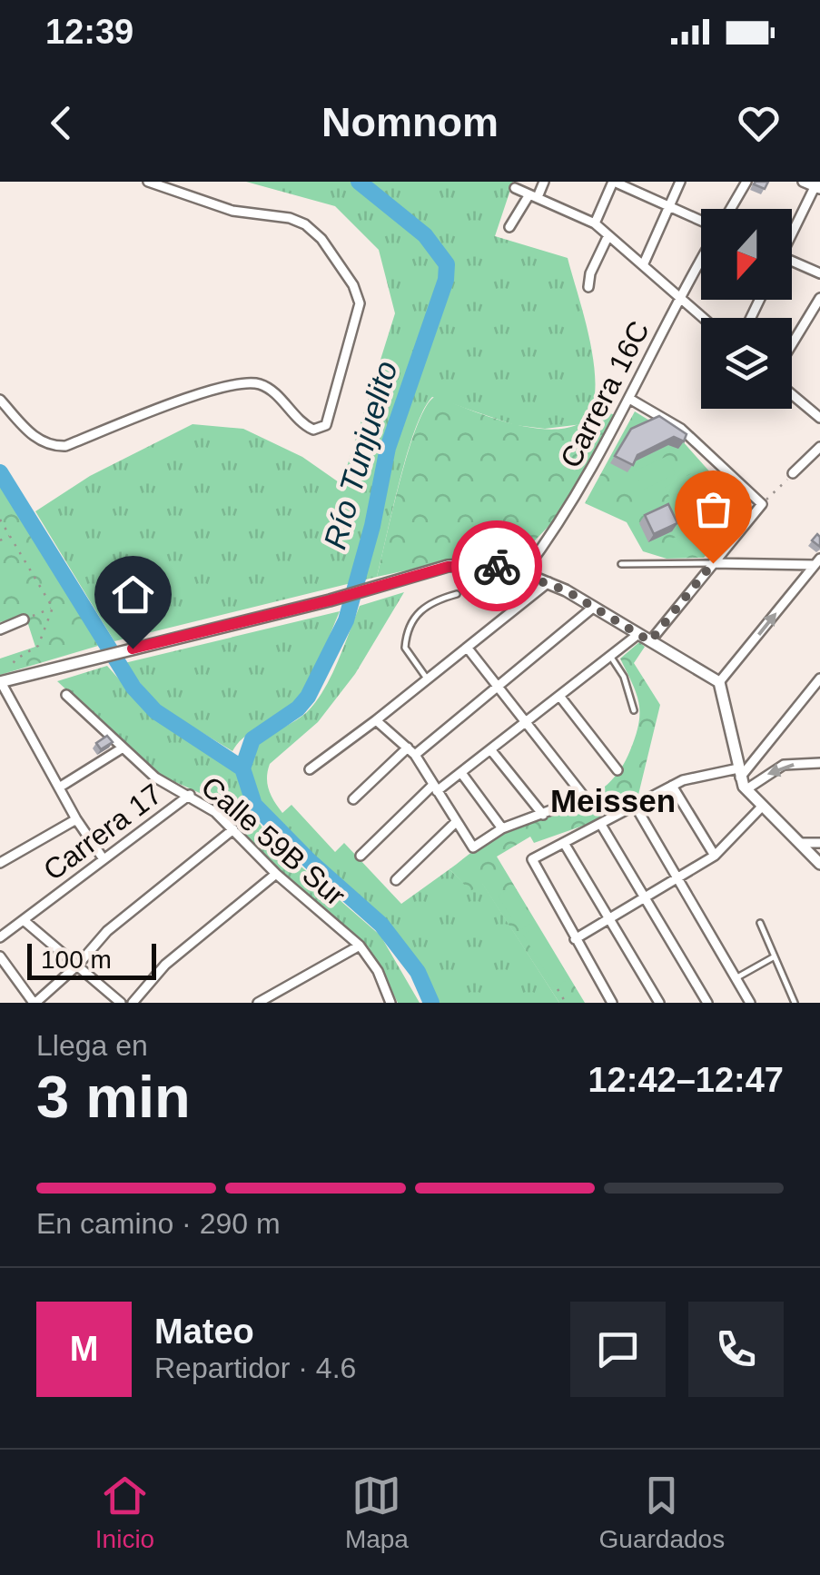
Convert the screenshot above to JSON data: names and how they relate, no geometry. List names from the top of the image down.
{
  "streets": {
    "street": ["Carrera 16C", "Carrera 17", "Calle 59B Sur"]
  },
  "crossings": [
    ["Carrera 17", "Calle 59B Sur"]
  ],
  "districts": ["Meissen"],
  "water": ["Río Tunjuelito"],
  "scale_bar": "100 m",
  "north": "bottom",
  "page": {
    "status": "12:39",
    "header": "Nomnom",
    "scale": "100 m",
    "heading": ["3 min", "Llega en", "12:42–12:47"],
    "panel": ["Mateo", "Repartidor · 4.6"],
    "bar": "En camino · 290 m",
    "round": "M",
    "tabs": ["Inicio", "Mapa", "Guardados"]
  }
}
